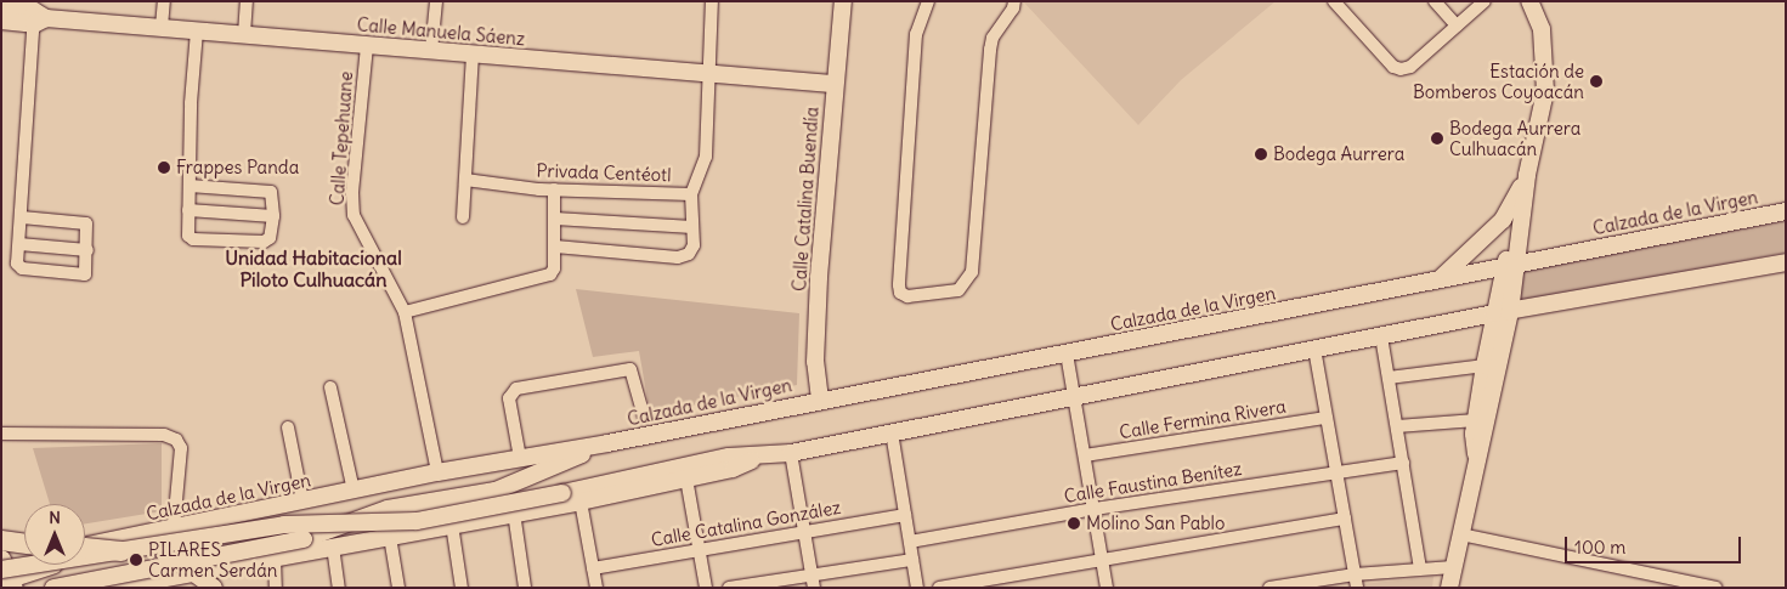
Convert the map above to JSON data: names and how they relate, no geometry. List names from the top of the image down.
{
  "streets": {
    "street": [
      "Calle Manuela Sáenz",
      "Calle Tepehuane",
      "Privada Centéotl",
      "Calle Catalina Buendía",
      "Calzada de la Virgen",
      "Calle Fermina Rivera",
      "Calle Faustina Benítez",
      "Calle Catalina González"
    ]
  },
  "crossings": [
    ["Calle Manuela Sáenz", "Calle Tepehuane"],
    ["Calle Manuela Sáenz", "Privada Centéotl"],
    ["Calle Manuela Sáenz", "Calle Catalina Buendía"],
    ["Calle Tepehuane", "Calzada de la Virgen"],
    ["Calle Catalina Buendía", "Calzada de la Virgen"]
  ],
  "districts": ["Unidad Habitacional Piloto Culhuacán"],
  "places": [
    "Estación de Bomberos Coyoacán",
    "Bodega Aurrera Culhuacán",
    "Bodega Aurrera",
    "Frappes Panda",
    "Molino San Pablo",
    "PILARES Carmen Serdán"
  ],
  "scale_bar": "100 m",
  "north": "top"
}
